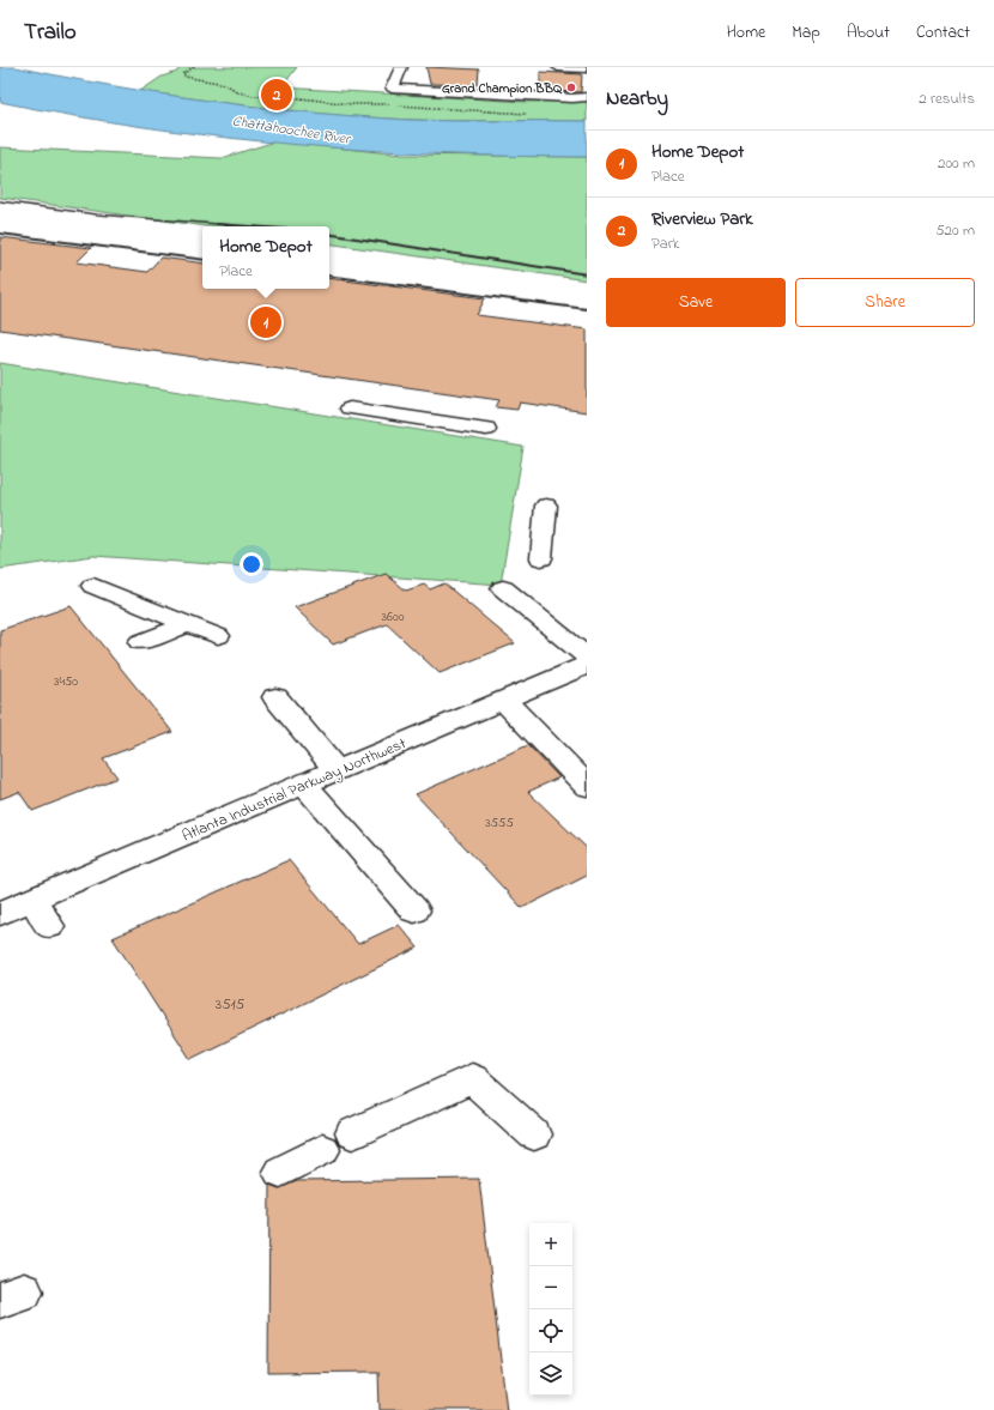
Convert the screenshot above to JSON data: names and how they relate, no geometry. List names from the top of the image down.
{
  "streets": {
    "street": ["Atlanta Industrial Parkway Northwest"]
  },
  "water": ["Chattahoochee River"],
  "places": ["Grand Champion BBQ"],
  "house_numbers": [
    "3600",
    "3450",
    "3555",
    "3515"
  ],
  "page": {
    "header": "Trailo",
    "nav": [
      "Home",
      "Map",
      "About",
      "Contact"
    ],
    "heading": ["Nearby", "2 results"],
    "pins": ["2", "1"],
    "list": [
      {
        "mark": "1",
        "name": "Home Depot",
        "note": "Place",
        "value": "200 m"
      },
      {
        "mark": "2",
        "name": "Riverview Park",
        "note": "Park",
        "value": "520 m"
      }
    ],
    "popup": ["Home Depot", "Place"],
    "buttons": ["Save", "Share"],
    "map_buttons": ["+", "−"]
  }
}
